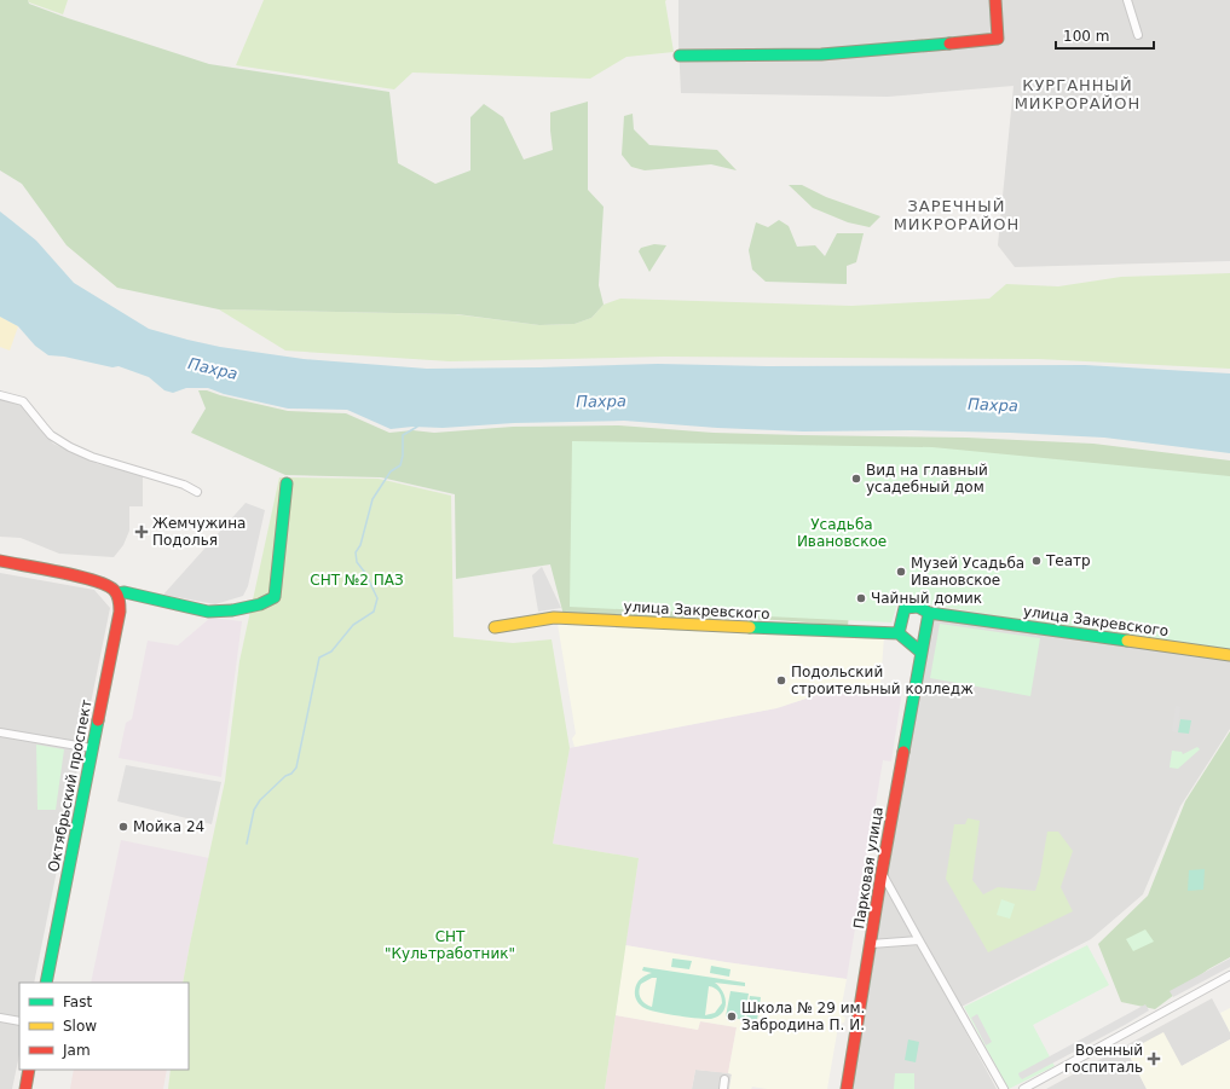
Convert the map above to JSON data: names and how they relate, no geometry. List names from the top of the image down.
{
  "streets": {
    "street": ["улица Закревского", "Октябрьский проспект", "Парковая улица"]
  },
  "crossings": [
    ["улица Закревского", "Парковая улица"]
  ],
  "districts": ["КУРГАННЫЙ МИКРОРАЙОН", "ЗАРЕЧНЫЙ МИКРОРАЙОН"],
  "water": ["Пахра"],
  "parks": ["Усадьба Ивановское", "СНТ №2 ПАЗ", "СНТ \"Культработник\""],
  "places": {
    "other": [
      "Вид на главный усадебный дом",
      "Театр",
      "Музей Усадьба Ивановское",
      "Чайный домик",
      "Подольский строительный колледж",
      "Мойка 24",
      "Школа № 29 им. Забродина П. И."
    ],
    "health": ["Жемчужина Подолья", "Военный госпиталь"]
  },
  "legend": ["Fast", "Slow", "Jam"],
  "scale_bar": "100 m"
}
